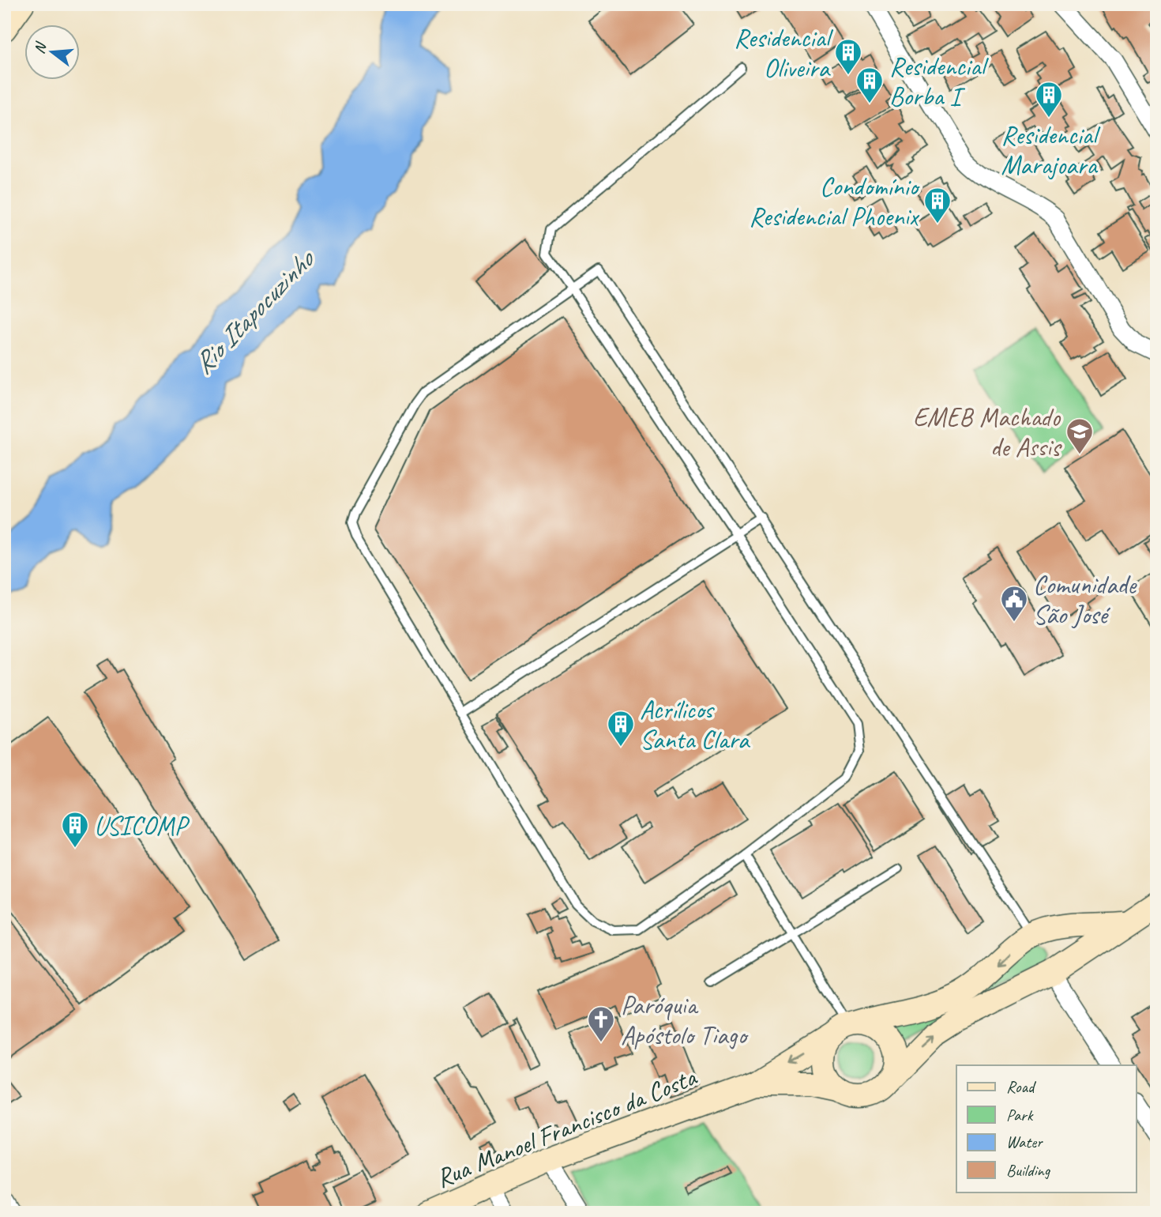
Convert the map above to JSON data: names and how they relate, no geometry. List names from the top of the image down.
{
  "streets": {
    "main road": ["Rua Manoel Francisco da Costa"]
  },
  "water": ["Rio Itapocuzinho"],
  "places": {
    "building": [
      "Residencial Oliveira",
      "Residencial Borba I",
      "Residencial Marajoara",
      "Condomínio Residencial Phoenix",
      "Acrílicos Santa Clara",
      "USICOMP"
    ],
    "school or university": ["EMEB Machado de Assis"],
    "public building": ["Comunidade São José"],
    "church": ["Paróquia Apóstolo Tiago"]
  },
  "legend": [
    "Road",
    "Park",
    "Water",
    "Building"
  ],
  "north": "left"
}
